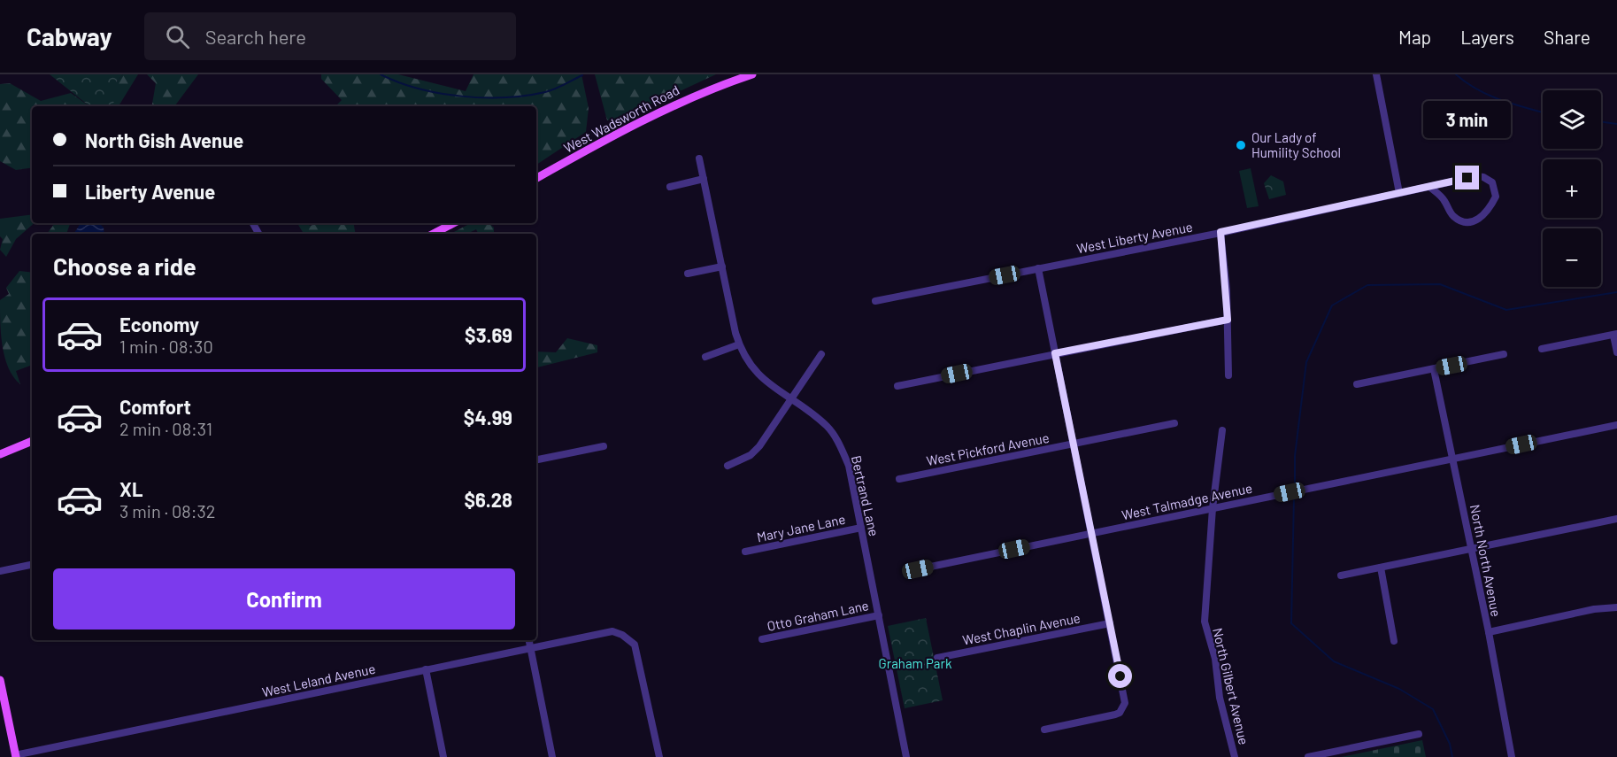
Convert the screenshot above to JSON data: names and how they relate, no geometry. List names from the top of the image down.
{
  "streets": {
    "main road": ["West Wadsworth Road"],
    "street": [
      "West Liberty Avenue",
      "West Pickford Avenue",
      "Bertrand Lane",
      "West Talmadge Avenue",
      "Mary Jane Lane",
      "North North Avenue",
      "Otto Graham Lane",
      "West Chaplin Avenue",
      "West Leland Avenue",
      "North Gilbert Avenue"
    ]
  },
  "crossings": [
    ["Bertrand Lane", "Mary Jane Lane"],
    ["Bertrand Lane", "Otto Graham Lane"],
    ["West Talmadge Avenue", "North North Avenue"],
    ["West Talmadge Avenue", "North Gilbert Avenue"]
  ],
  "parks": ["Graham Park"],
  "places": ["Our Lady of Humility School"],
  "page": {
    "header": "Cabway",
    "search": "Search here",
    "nav": ["Map", "Layers", "Share"],
    "map_buttons": ["+", "−"],
    "bubble": "3 min",
    "banner": ["North Gish Avenue", "Liberty Avenue"],
    "heading": "Choose a ride",
    "list": [
      {
        "name": "Economy",
        "note": "1 min · 08:30",
        "value": "$3.69"
      },
      {
        "name": "Comfort",
        "note": "2 min · 08:31",
        "value": "$4.99"
      },
      {
        "name": "XL",
        "note": "3 min · 08:32",
        "value": "$6.28"
      }
    ],
    "buttons": "Confirm"
  }
}
